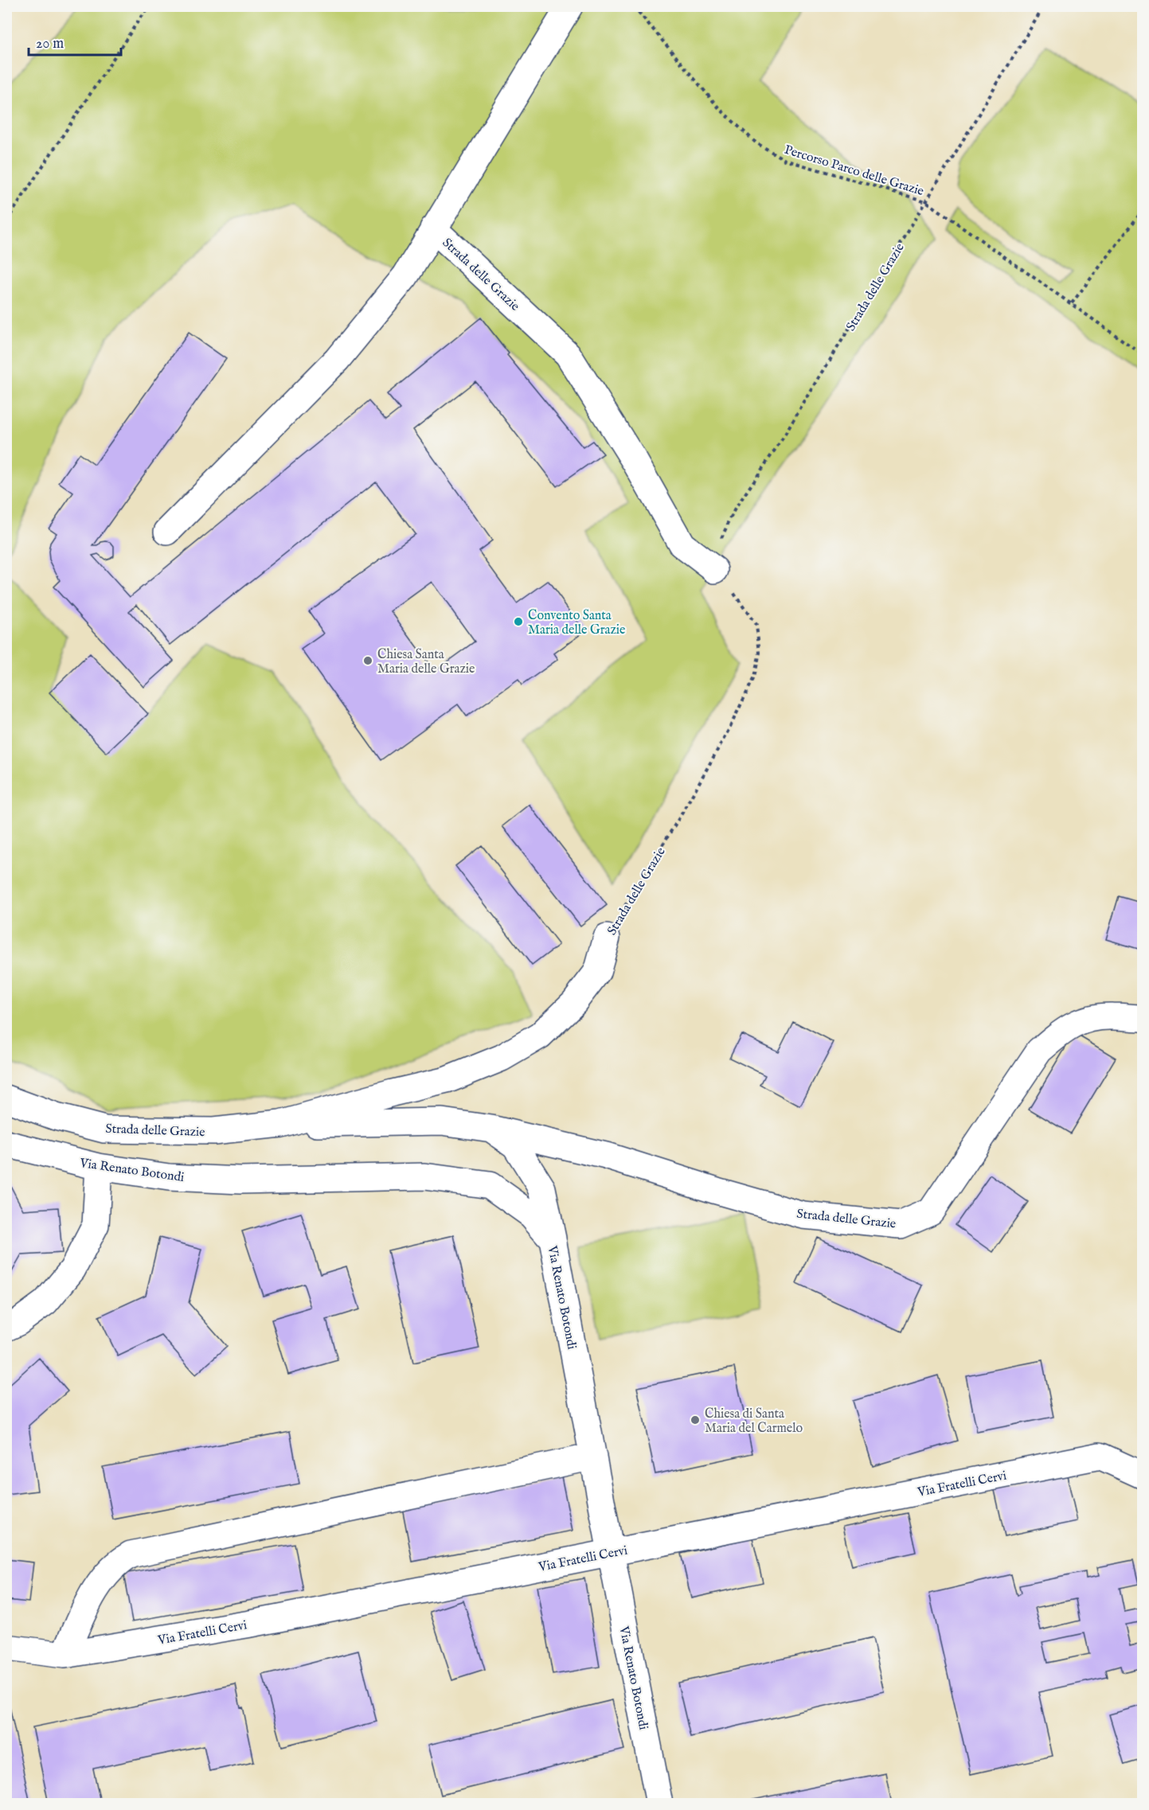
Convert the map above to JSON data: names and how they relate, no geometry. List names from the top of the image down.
{
  "streets": {
    "street": ["Strada delle Grazie", "Via Renato Botondi", "Via Fratelli Cervi"],
    "path": ["Percorso Parco delle Grazie"]
  },
  "crossings": [
    ["Percorso Parco delle Grazie", "Strada delle Grazie"],
    ["Strada delle Grazie", "Via Renato Botondi"],
    ["Via Renato Botondi", "Via Fratelli Cervi"]
  ],
  "places": ["Convento Santa Maria delle Grazie", "Chiesa Santa Maria delle Grazie", "Chiesa di Santa Maria del Carmelo"],
  "scale_bar": "20 m"
}
